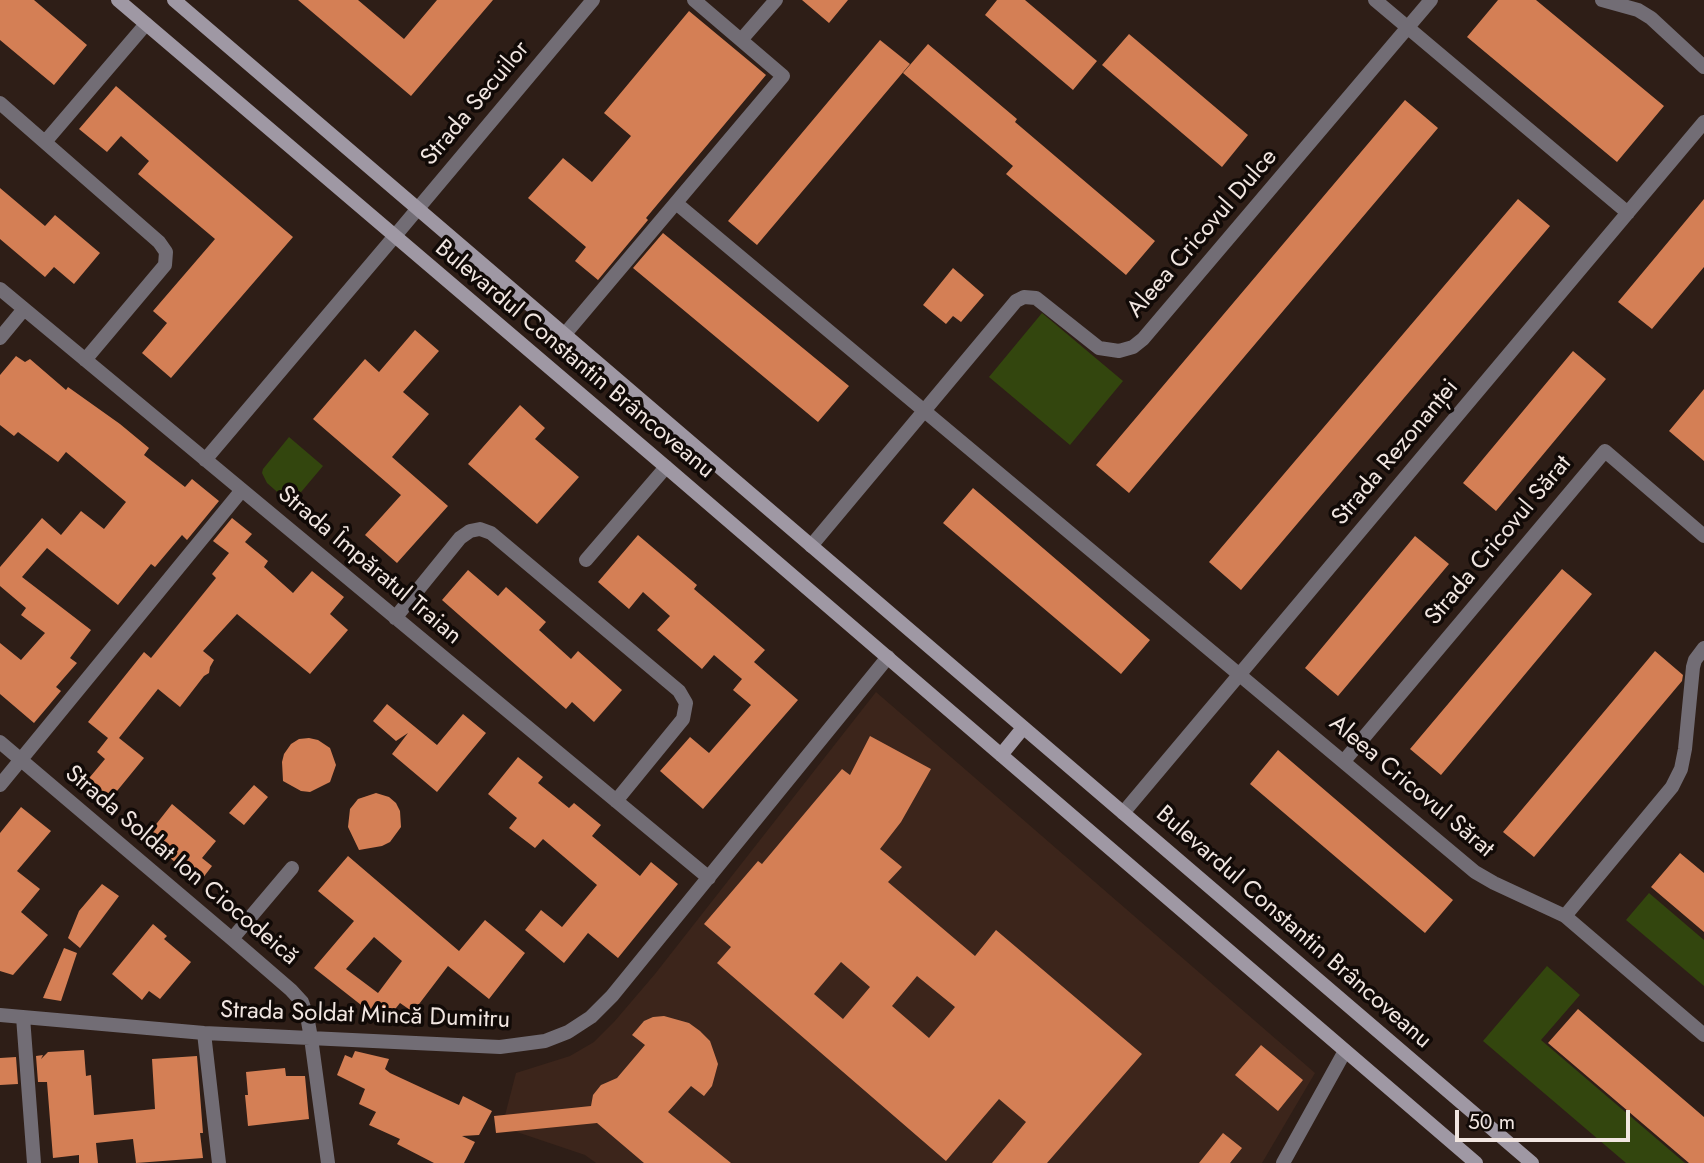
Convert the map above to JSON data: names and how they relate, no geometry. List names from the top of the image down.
{
  "streets": {
    "main road": ["Bulevardul Constantin Brâncoveanu"],
    "street": [
      "Strada Secuilor",
      "Aleea Cricovul Dulce",
      "Strada Rezonanței",
      "Strada Cricovul Sărat",
      "Strada Împăratul Traian",
      "Aleea Cricovul Sărat",
      "Strada Soldat Ion Ciocodeică",
      "Strada Soldat Mincă Dumitru"
    ]
  },
  "crossings": [
    ["Strada Secuilor", "Bulevardul Constantin Brâncoveanu"],
    ["Strada Secuilor", "Strada Împăratul Traian"],
    ["Aleea Cricovul Dulce", "Bulevardul Constantin Brâncoveanu"],
    ["Bulevardul Constantin Brâncoveanu", "Strada Rezonanței"],
    ["Bulevardul Constantin Brâncoveanu", "Strada Soldat Mincă Dumitru"],
    ["Strada Rezonanței", "Aleea Cricovul Sărat"],
    ["Strada Cricovul Sărat", "Aleea Cricovul Sărat"],
    ["Strada Împăratul Traian", "Strada Soldat Mincă Dumitru"],
    ["Strada Soldat Ion Ciocodeică", "Strada Soldat Mincă Dumitru"]
  ],
  "scale_bar": "50 m"
}
